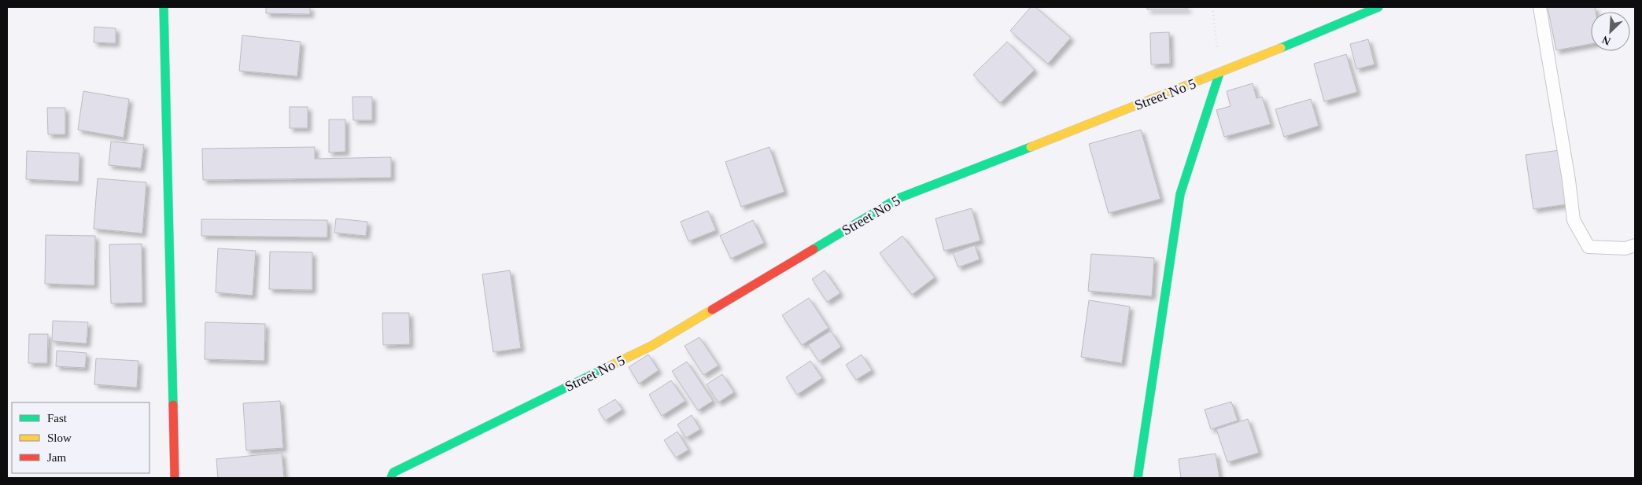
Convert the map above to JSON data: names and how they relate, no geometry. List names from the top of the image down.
{
  "streets": {
    "street": ["Street No 5"]
  },
  "legend": ["Fast", "Slow", "Jam"],
  "north": "bottom left"
}
